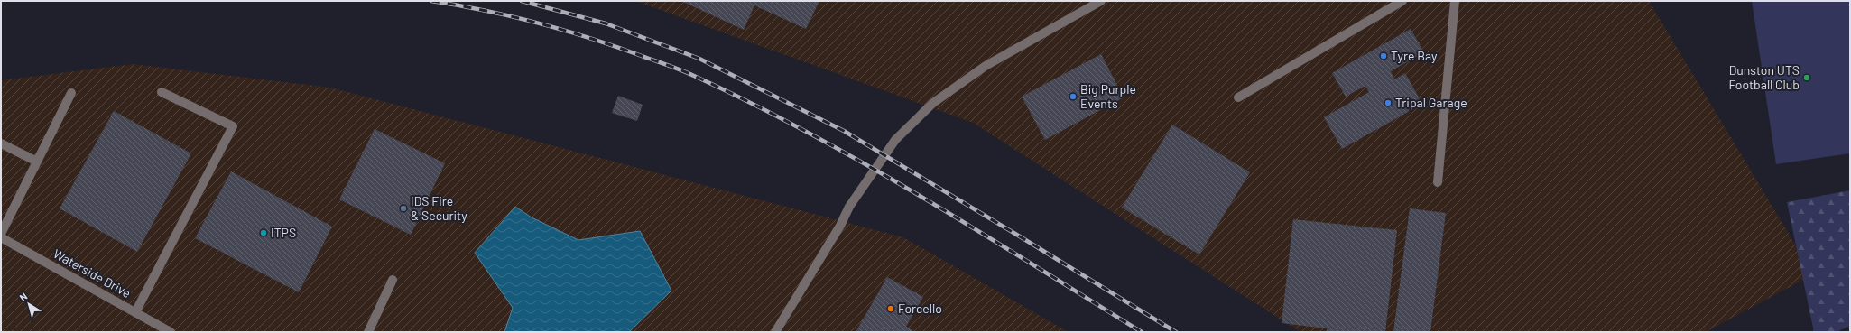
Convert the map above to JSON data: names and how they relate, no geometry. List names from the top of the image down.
{
  "streets": {
    "street": ["Waterside Drive"]
  },
  "places": [
    "Tyre Bay",
    "Dunston UTS Football Club",
    "Big Purple Events",
    "Tripal Garage",
    "IDS Fire & Security",
    "ITPS",
    "Forcello"
  ],
  "north": "top left"
}
